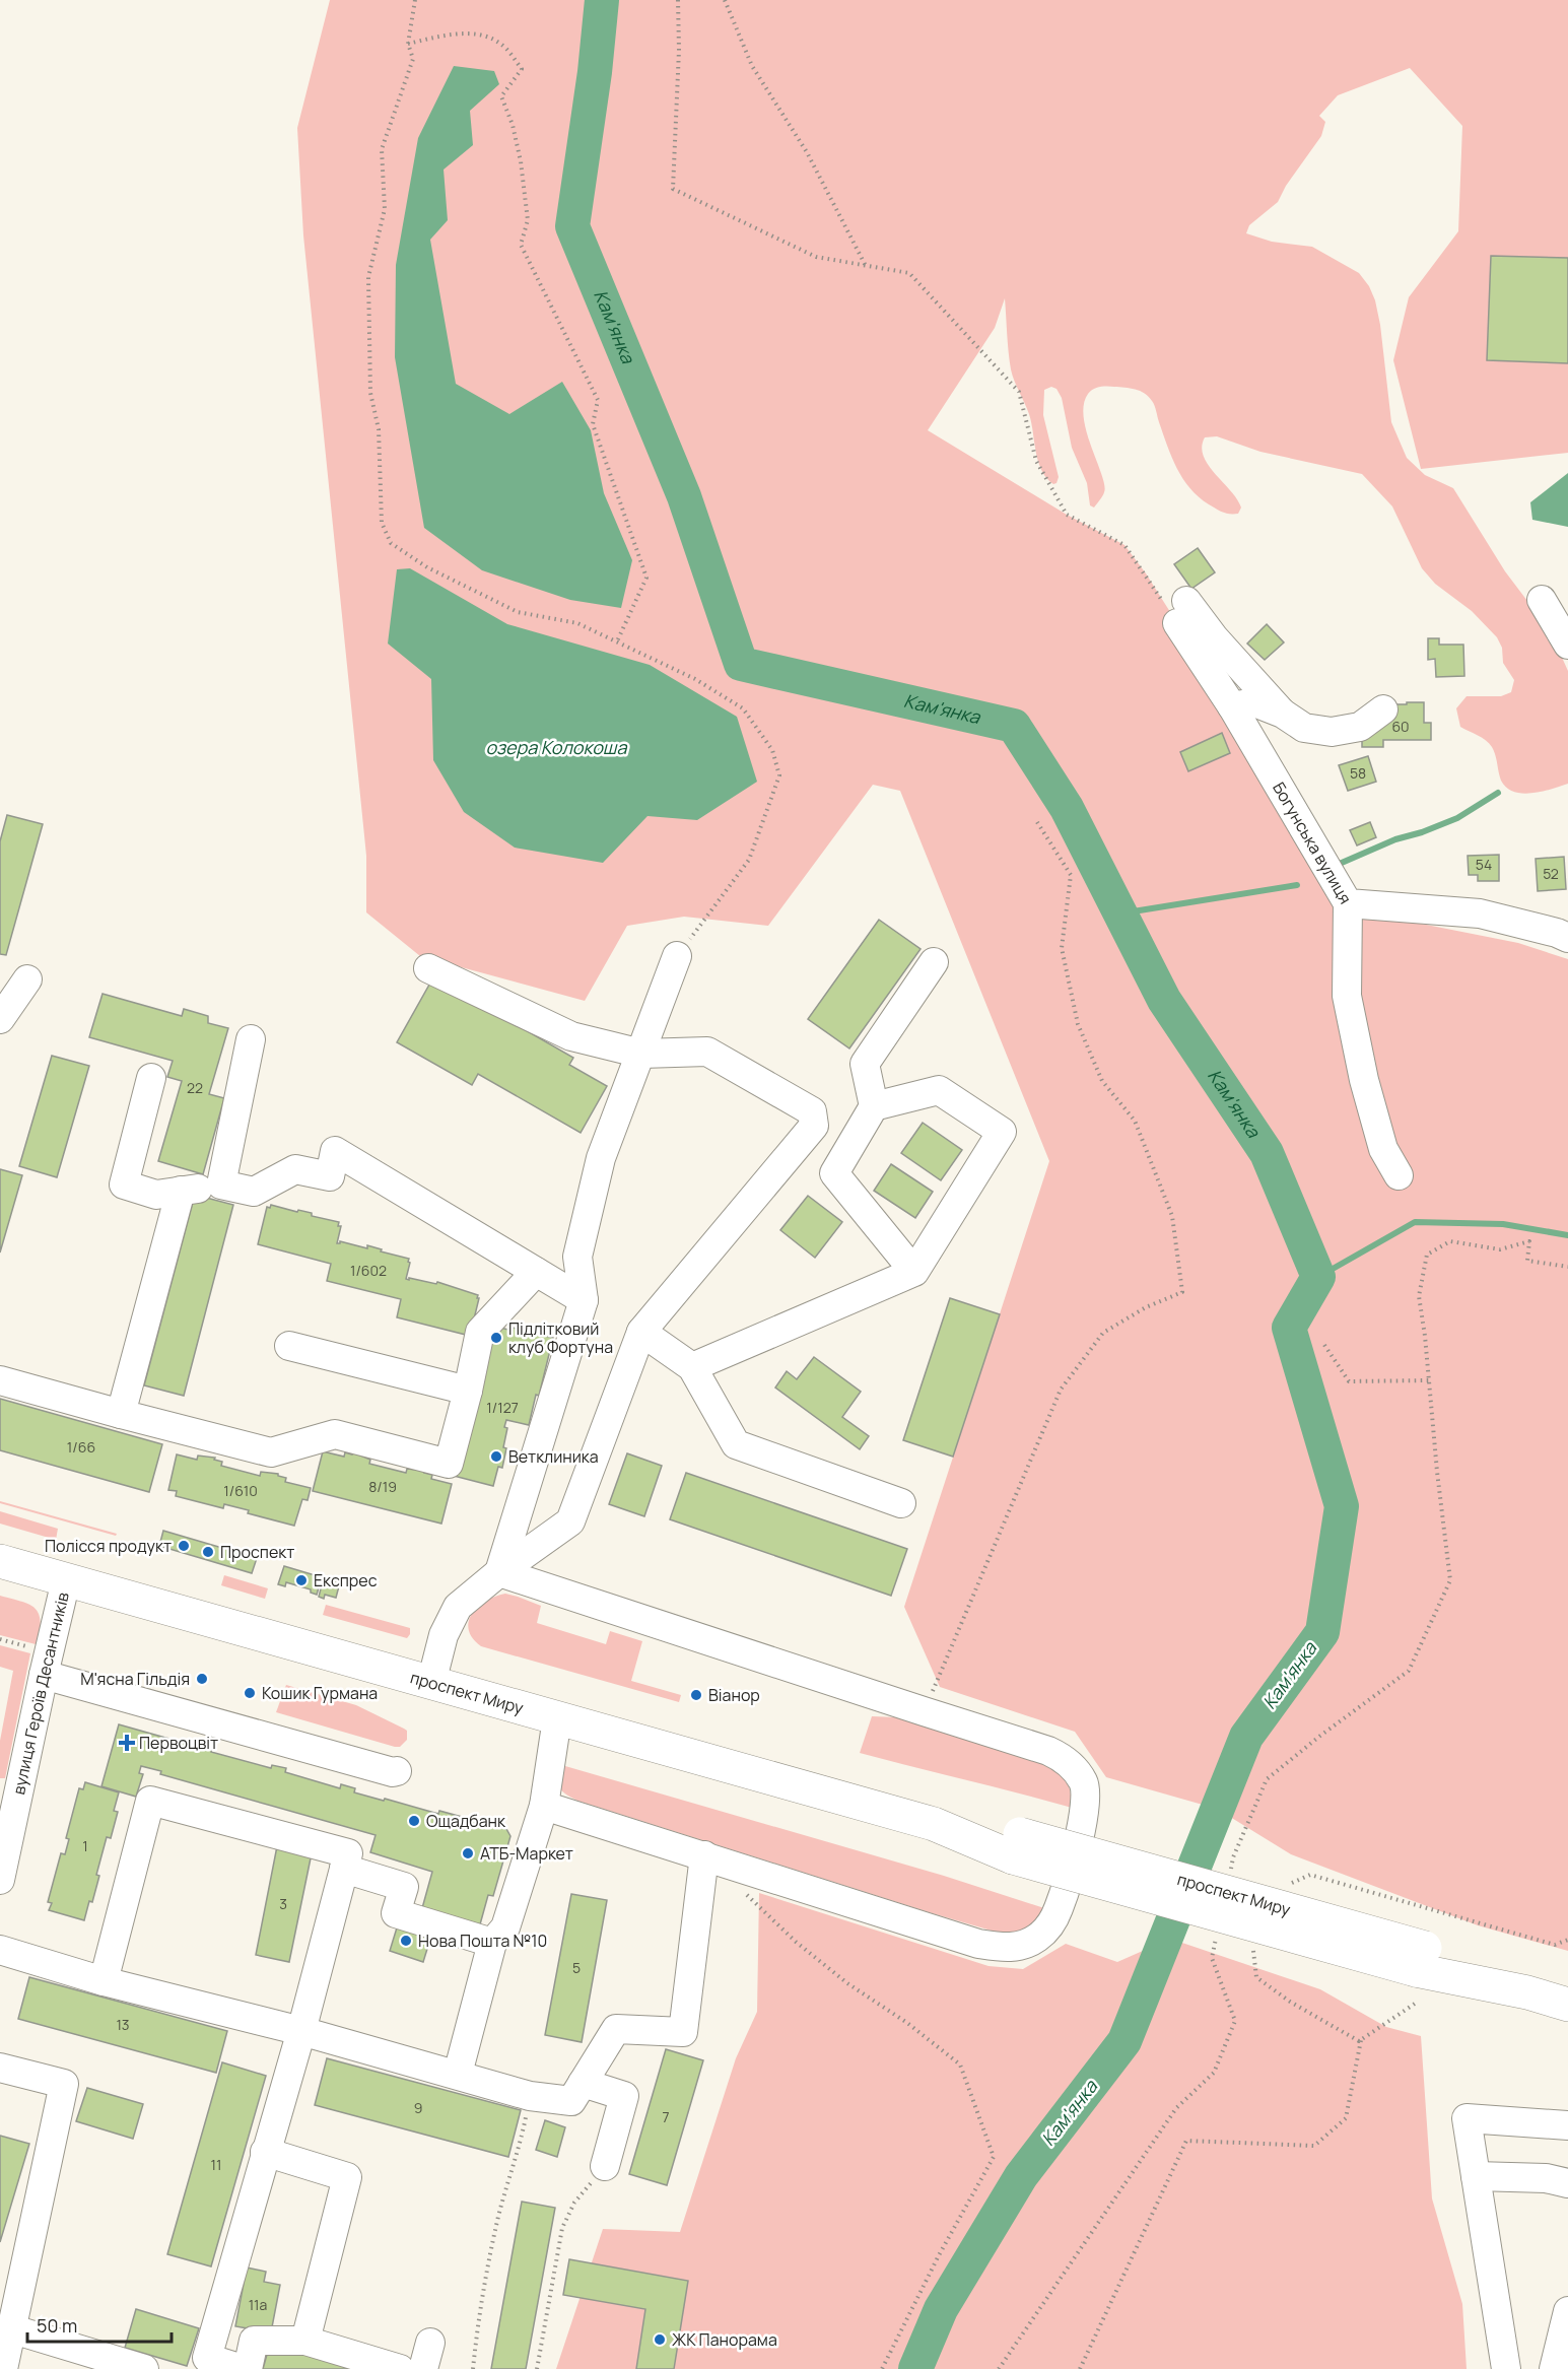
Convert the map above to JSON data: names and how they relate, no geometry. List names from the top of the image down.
{
  "streets": {
    "main road": ["проспект Миру"],
    "street": ["Богунська вулиця", "вулиця Героїв Десантників"]
  },
  "crossings": [
    ["проспект Миру", "вулиця Героїв Десантників"]
  ],
  "water": ["Кам'янка", "озера Колокоша"],
  "places": {
    "other": [
      "Підлітковий клуб Фортуна",
      "Ветклиника",
      "Полісся продукт",
      "Проспект",
      "Експрес",
      "М'ясна Гільдія",
      "Кошик Гурмана",
      "Віанор",
      "Ощадбанк",
      "АТБ-Маркет",
      "Нова Пошта №10",
      "ЖК Панорама"
    ],
    "health": ["Первоцвіт"]
  },
  "house_numbers": [
    "60",
    "58",
    "54",
    "52",
    "22",
    "1/602",
    "1/127",
    "1/66",
    "8/19",
    "1/610",
    "1",
    "3",
    "5",
    "13",
    "9",
    "7",
    "11",
    "11а"
  ],
  "scale_bar": "50 m"
}
